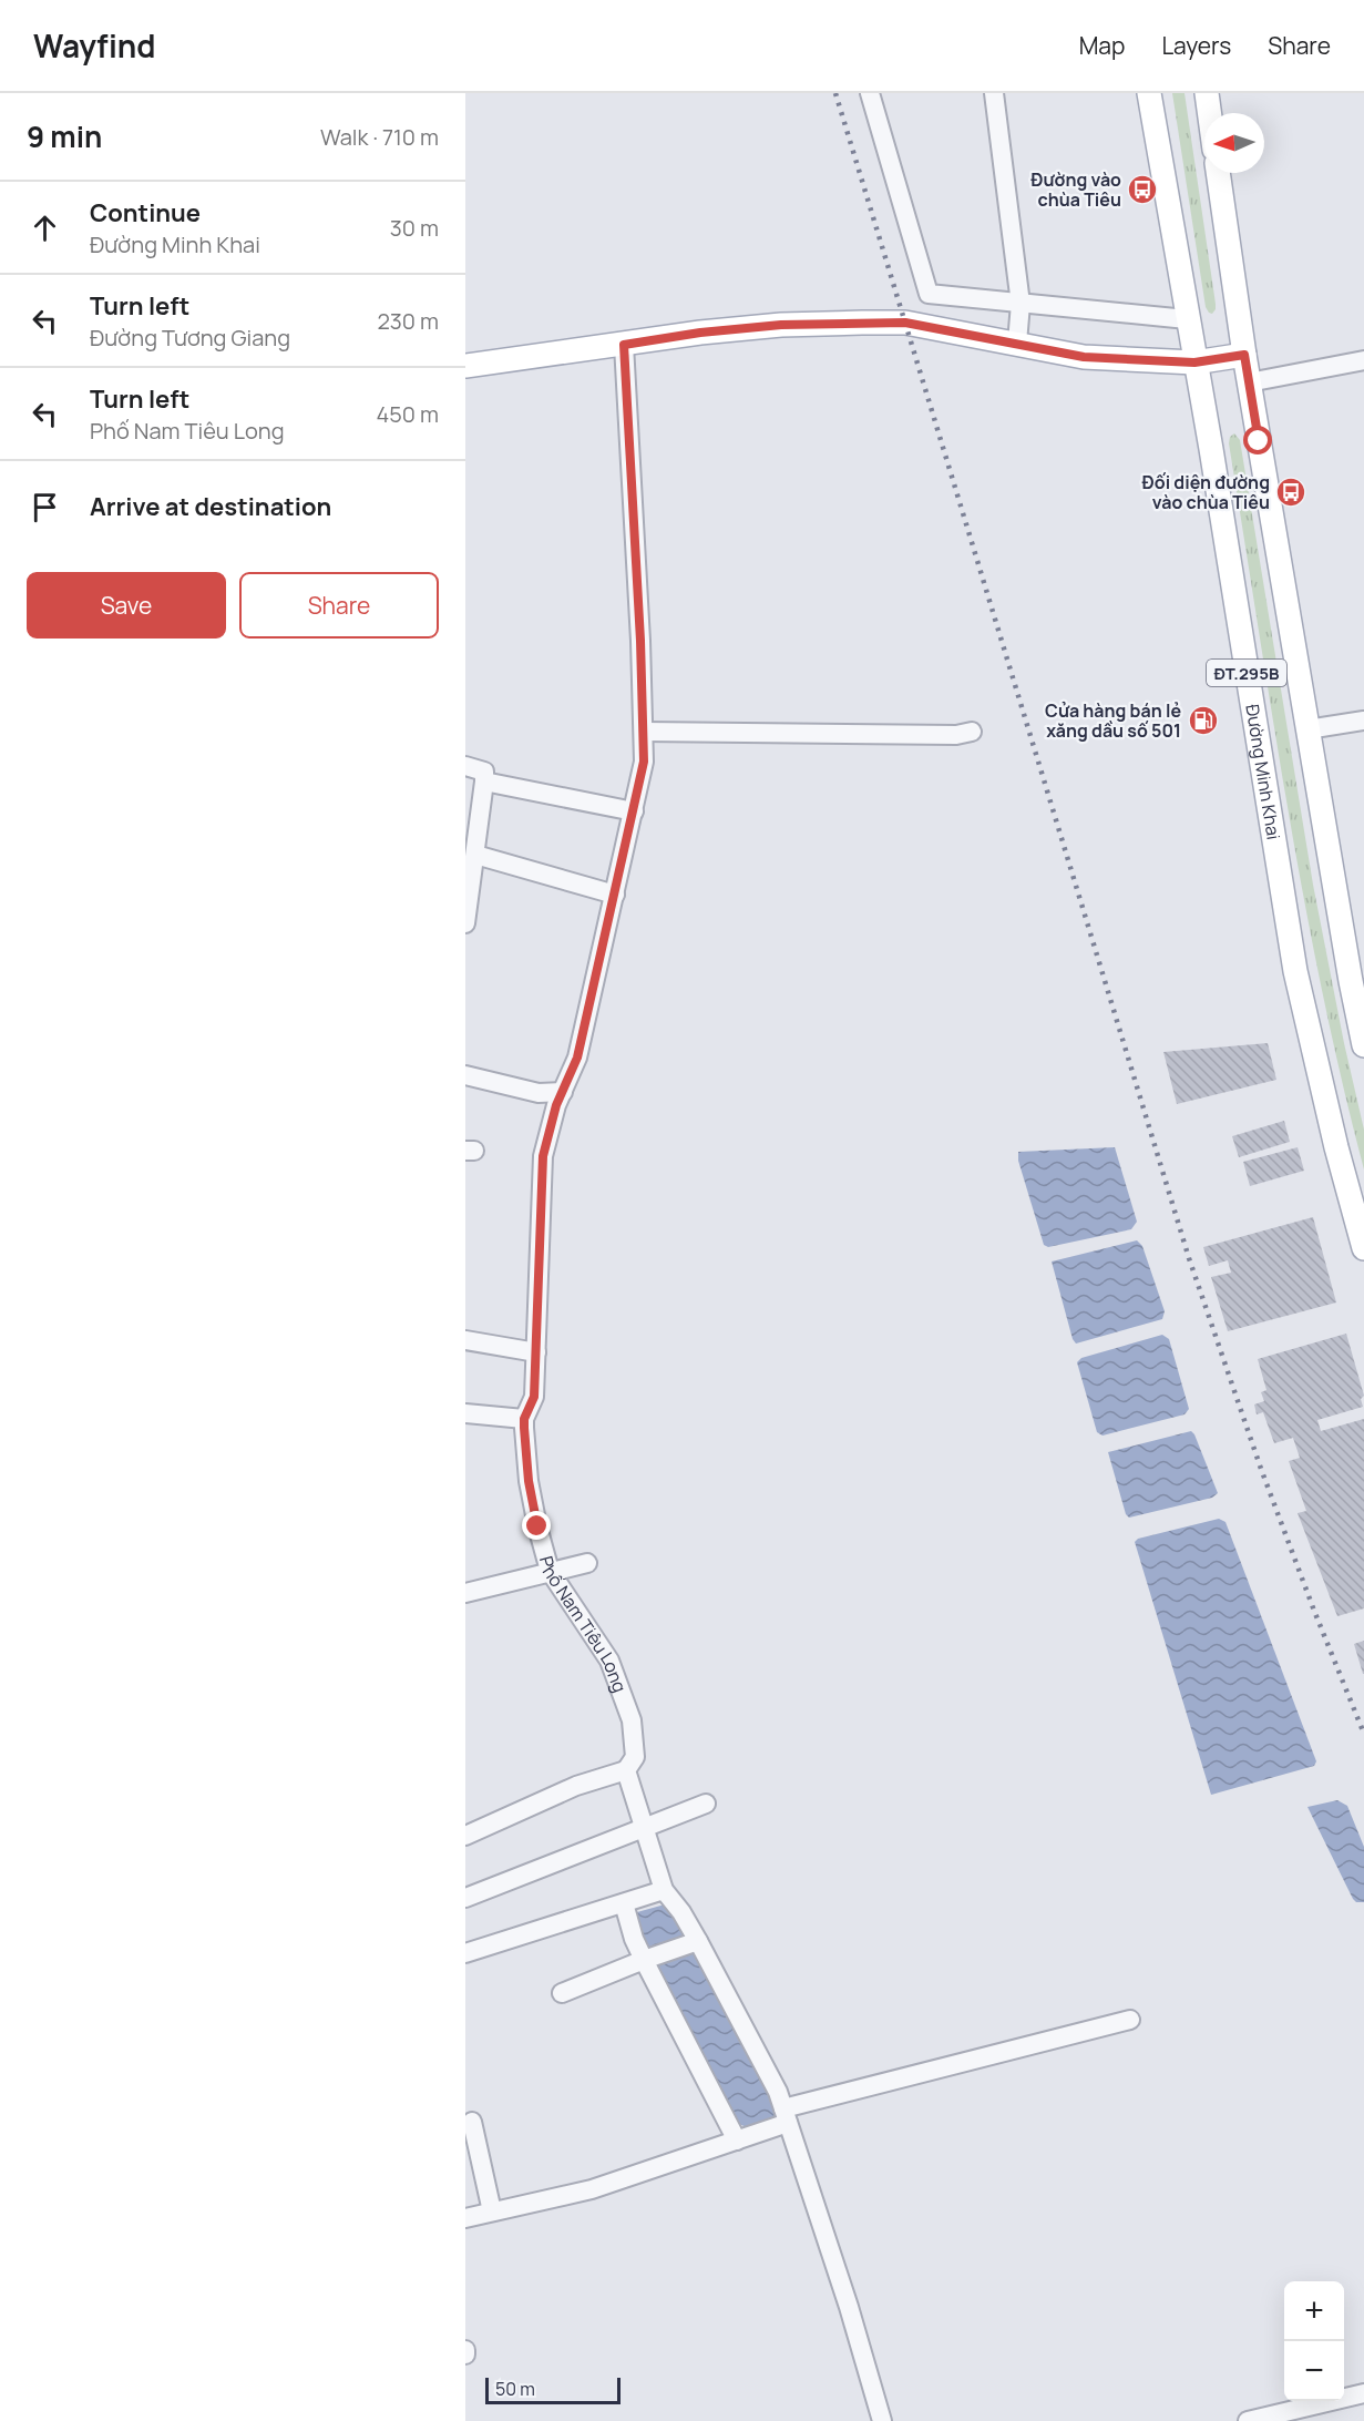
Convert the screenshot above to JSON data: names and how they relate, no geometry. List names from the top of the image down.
{
  "streets": {
    "main road": ["ĐT.295B", "Đường Minh Khai"],
    "street": ["Phố Nam Tiêu Long"]
  },
  "places": {
    "bus stop": ["Đường vào chùa Tiêu", "Đối diện đường vào chùa Tiêu"],
    "fuel station": ["Cửa hàng bán lẻ xăng dầu số 501"]
  },
  "scale_bar": "50 m",
  "north": "left",
  "page": {
    "header": "Wayfind",
    "nav": ["Map", "Layers", "Share"],
    "heading": ["9 min", "Walk · 710 m"],
    "list": [
      ["Continue", "Đường Minh Khai", "30 m"],
      ["Turn left", "Đường Tương Giang", "230 m"],
      ["Turn left", "Phố Nam Tiêu Long", "450 m"],
      "Arrive at destination"
    ],
    "buttons": ["Save", "Share"],
    "map_buttons": ["+", "−"],
    "scale": "50 m"
  }
}
